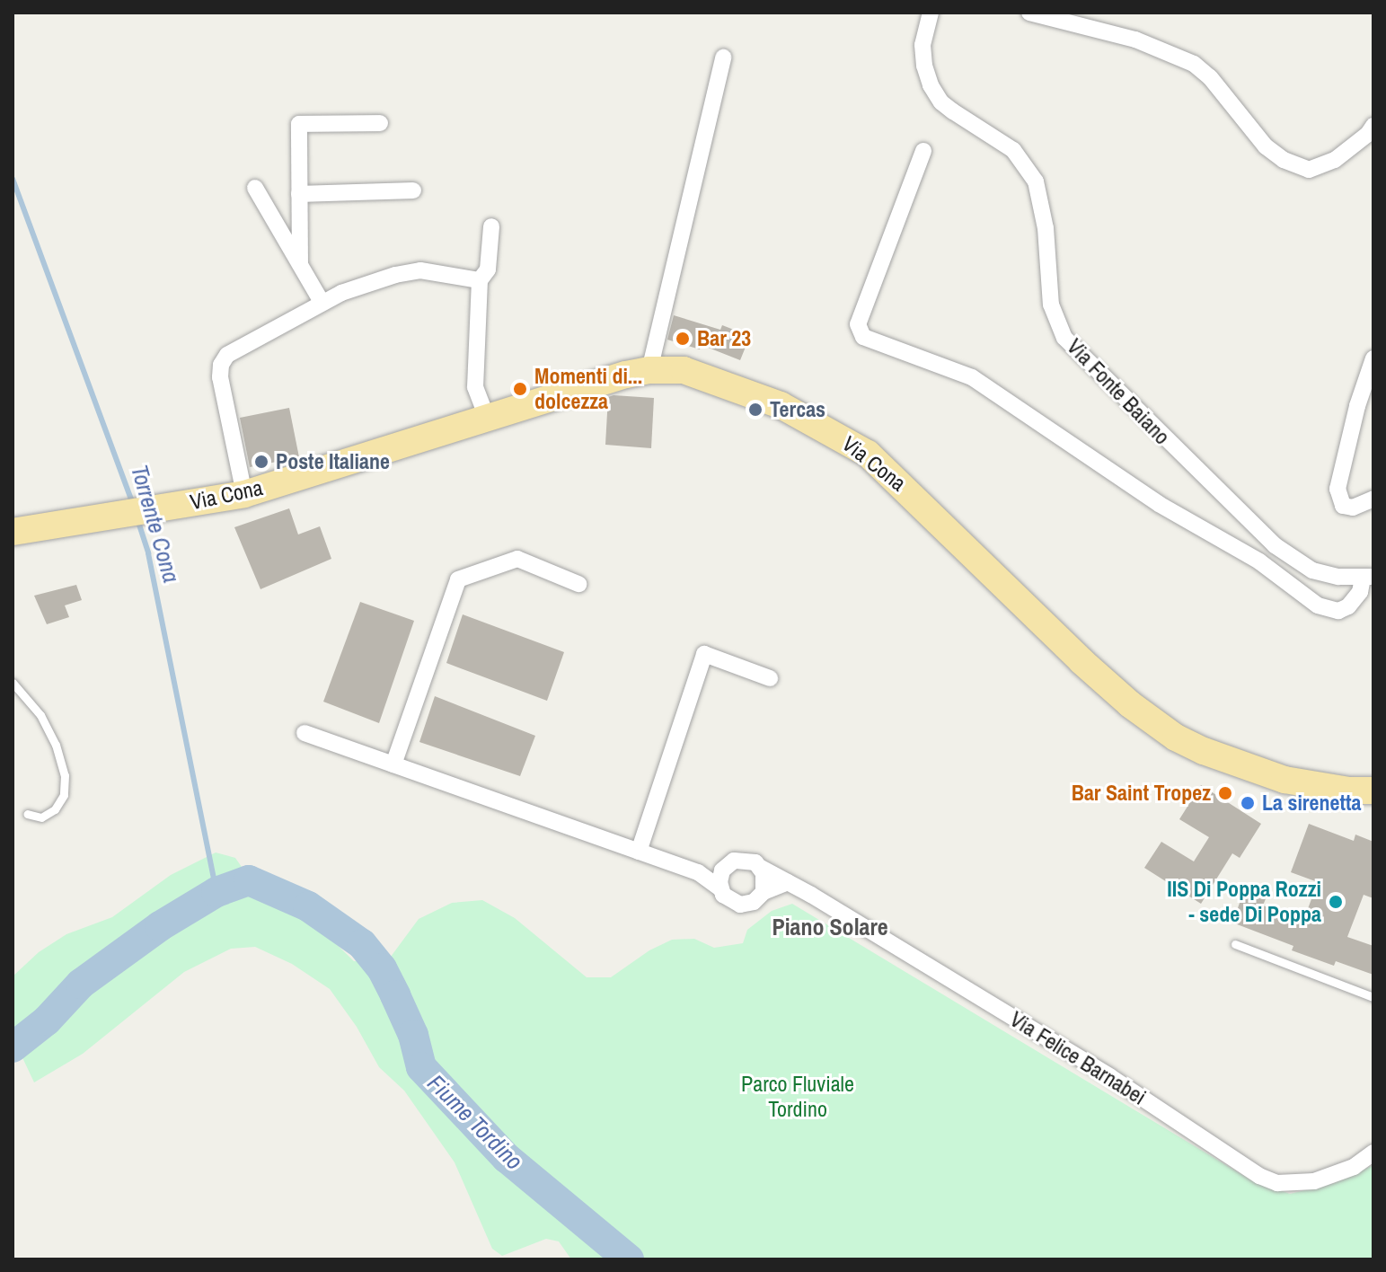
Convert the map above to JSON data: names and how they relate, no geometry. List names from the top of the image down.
{
  "streets": {
    "main road": ["Via Cona"],
    "street": ["Via Fonte Baiano", "Via Felice Barnabei"]
  },
  "districts": ["Piano Solare"],
  "water": ["Torrente Cona", "Fiume Tordino"],
  "parks": ["Parco Fluviale Tordino"],
  "places": [
    "Bar 23",
    "Momenti di... dolcezza",
    "Tercas",
    "Poste Italiane",
    "Bar Saint Tropez",
    "La sirenetta",
    "IIS Di Poppa Rozzi - sede Di Poppa"
  ]
}
